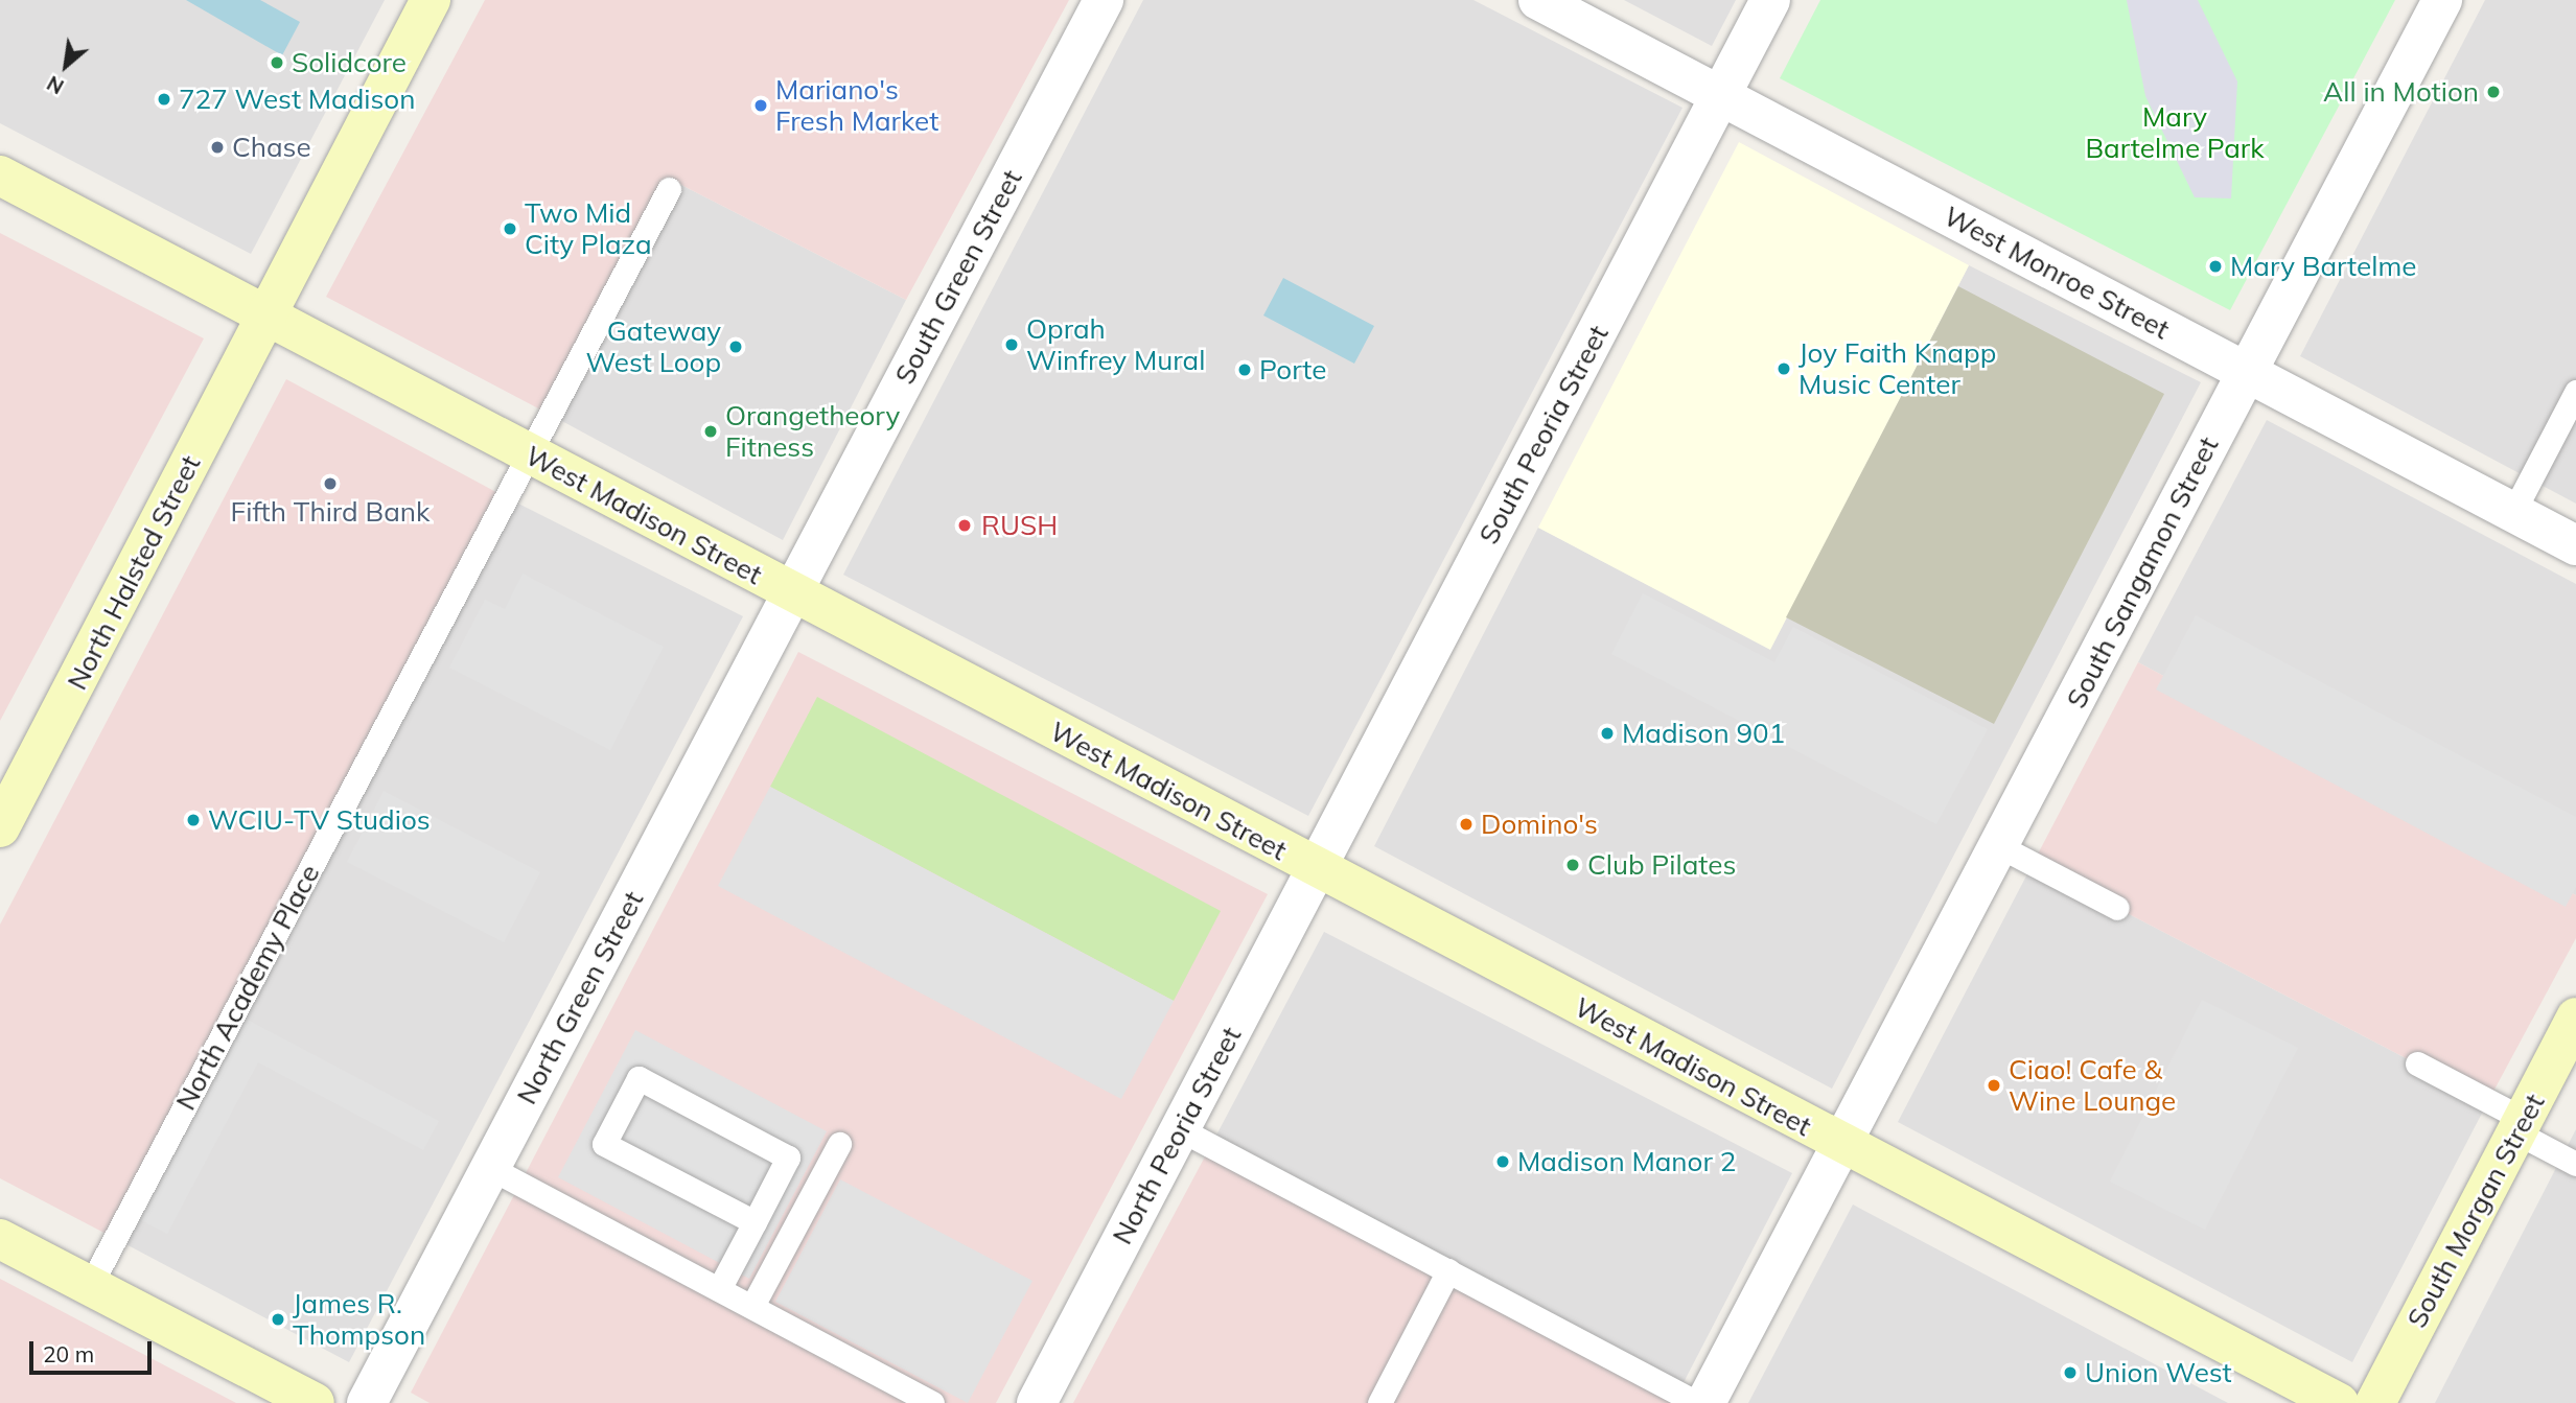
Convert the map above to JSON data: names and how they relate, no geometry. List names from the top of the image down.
{
  "streets": {
    "main road": ["West Madison Street", "North Halsted Street", "South Morgan Street"],
    "street": [
      "West Monroe Street",
      "South Green Street",
      "South Peoria Street",
      "South Sangamon Street",
      "North Green Street",
      "North Peoria Street"
    ],
    "lane": ["North Academy Place"]
  },
  "crossings": [
    ["West Monroe Street", "South Peoria Street"],
    ["West Monroe Street", "South Sangamon Street"],
    ["South Green Street", "West Madison Street"],
    ["South Green Street", "North Green Street"],
    ["South Peoria Street", "West Madison Street"],
    ["South Peoria Street", "North Peoria Street"],
    ["West Madison Street", "North Halsted Street"],
    ["West Madison Street", "South Sangamon Street"],
    ["West Madison Street", "North Academy Place"],
    ["West Madison Street", "North Green Street"],
    ["West Madison Street", "North Peoria Street"]
  ],
  "parks": ["Mary Bartelme Park"],
  "places": [
    "Solidcore",
    "All in Motion",
    "727 West Madison",
    "Mariano's Fresh Market",
    "Chase",
    "Two Mid City Plaza",
    "Mary Bartelme",
    "Oprah Winfrey Mural",
    "Gateway West Loop",
    "Joy Faith Knapp Music Center",
    "Porte",
    "Orangetheory Fitness",
    "Fifth Third Bank",
    "RUSH",
    "Madison 901",
    "WCIU-TV Studios",
    "Domino's",
    "Club Pilates",
    "Ciao! Cafe & Wine Lounge",
    "Madison Manor 2",
    "James R. Thompson",
    "Union West"
  ],
  "scale_bar": "20 m",
  "north": "bottom left"
}
